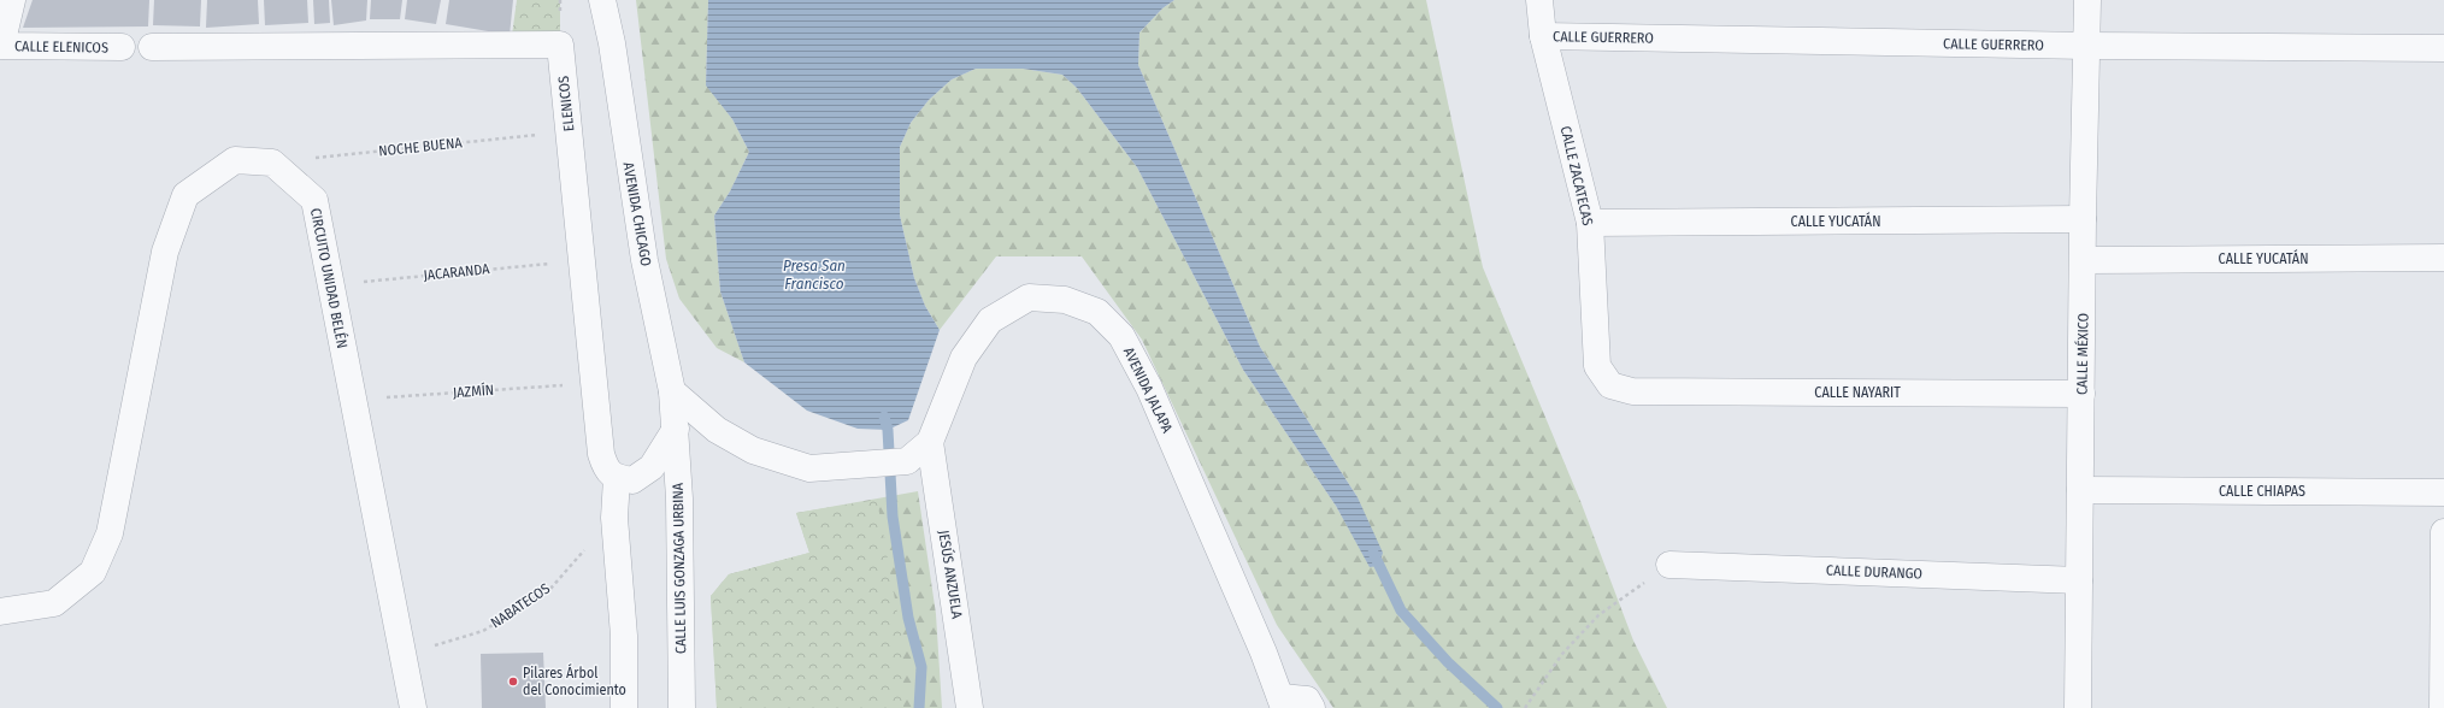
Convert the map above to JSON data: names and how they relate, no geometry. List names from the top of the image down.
{
  "streets": {
    "street": [
      "CALLE GUERRERO",
      "CALLE ELENICOS",
      "ELENICOS",
      "CALLE ZACATECAS",
      "AVENIDA CHICAGO",
      "CALLE YUCATÁN",
      "CIRCUITO UNIDAD BELÉN",
      "CALLE MÉXICO",
      "AVENIDA JALAPA",
      "CALLE NAYARIT",
      "CALLE CHIAPAS",
      "CALLE LUIS GONZAGA URBINA",
      "CALLE DURANGO",
      "JESÚS ANZUELA"
    ],
    "path": [
      "NOCHE BUENA",
      "JACARANDA",
      "JAZMÍN",
      "NABATECOS"
    ]
  },
  "crossings": [
    ["CALLE GUERRERO", "CALLE ZACATECAS"],
    ["CALLE GUERRERO", "CALLE MÉXICO"],
    ["ELENICOS", "NOCHE BUENA"],
    ["ELENICOS", "JACARANDA"],
    ["ELENICOS", "JAZMÍN"],
    ["NOCHE BUENA", "CIRCUITO UNIDAD BELÉN"],
    ["CALLE ZACATECAS", "CALLE YUCATÁN"],
    ["CALLE ZACATECAS", "CALLE NAYARIT"],
    ["AVENIDA CHICAGO", "CALLE LUIS GONZAGA URBINA"],
    ["CALLE YUCATÁN", "CALLE MÉXICO"],
    ["JACARANDA", "CIRCUITO UNIDAD BELÉN"],
    ["CIRCUITO UNIDAD BELÉN", "JAZMÍN"],
    ["CIRCUITO UNIDAD BELÉN", "NABATECOS"],
    ["CALLE MÉXICO", "CALLE NAYARIT"],
    ["CALLE MÉXICO", "CALLE CHIAPAS"],
    ["CALLE MÉXICO", "CALLE DURANGO"],
    ["AVENIDA JALAPA", "JESÚS ANZUELA"]
  ],
  "water": ["Presa San Francisco"],
  "places": ["Pilares Árbol del Conocimiento"]
}
